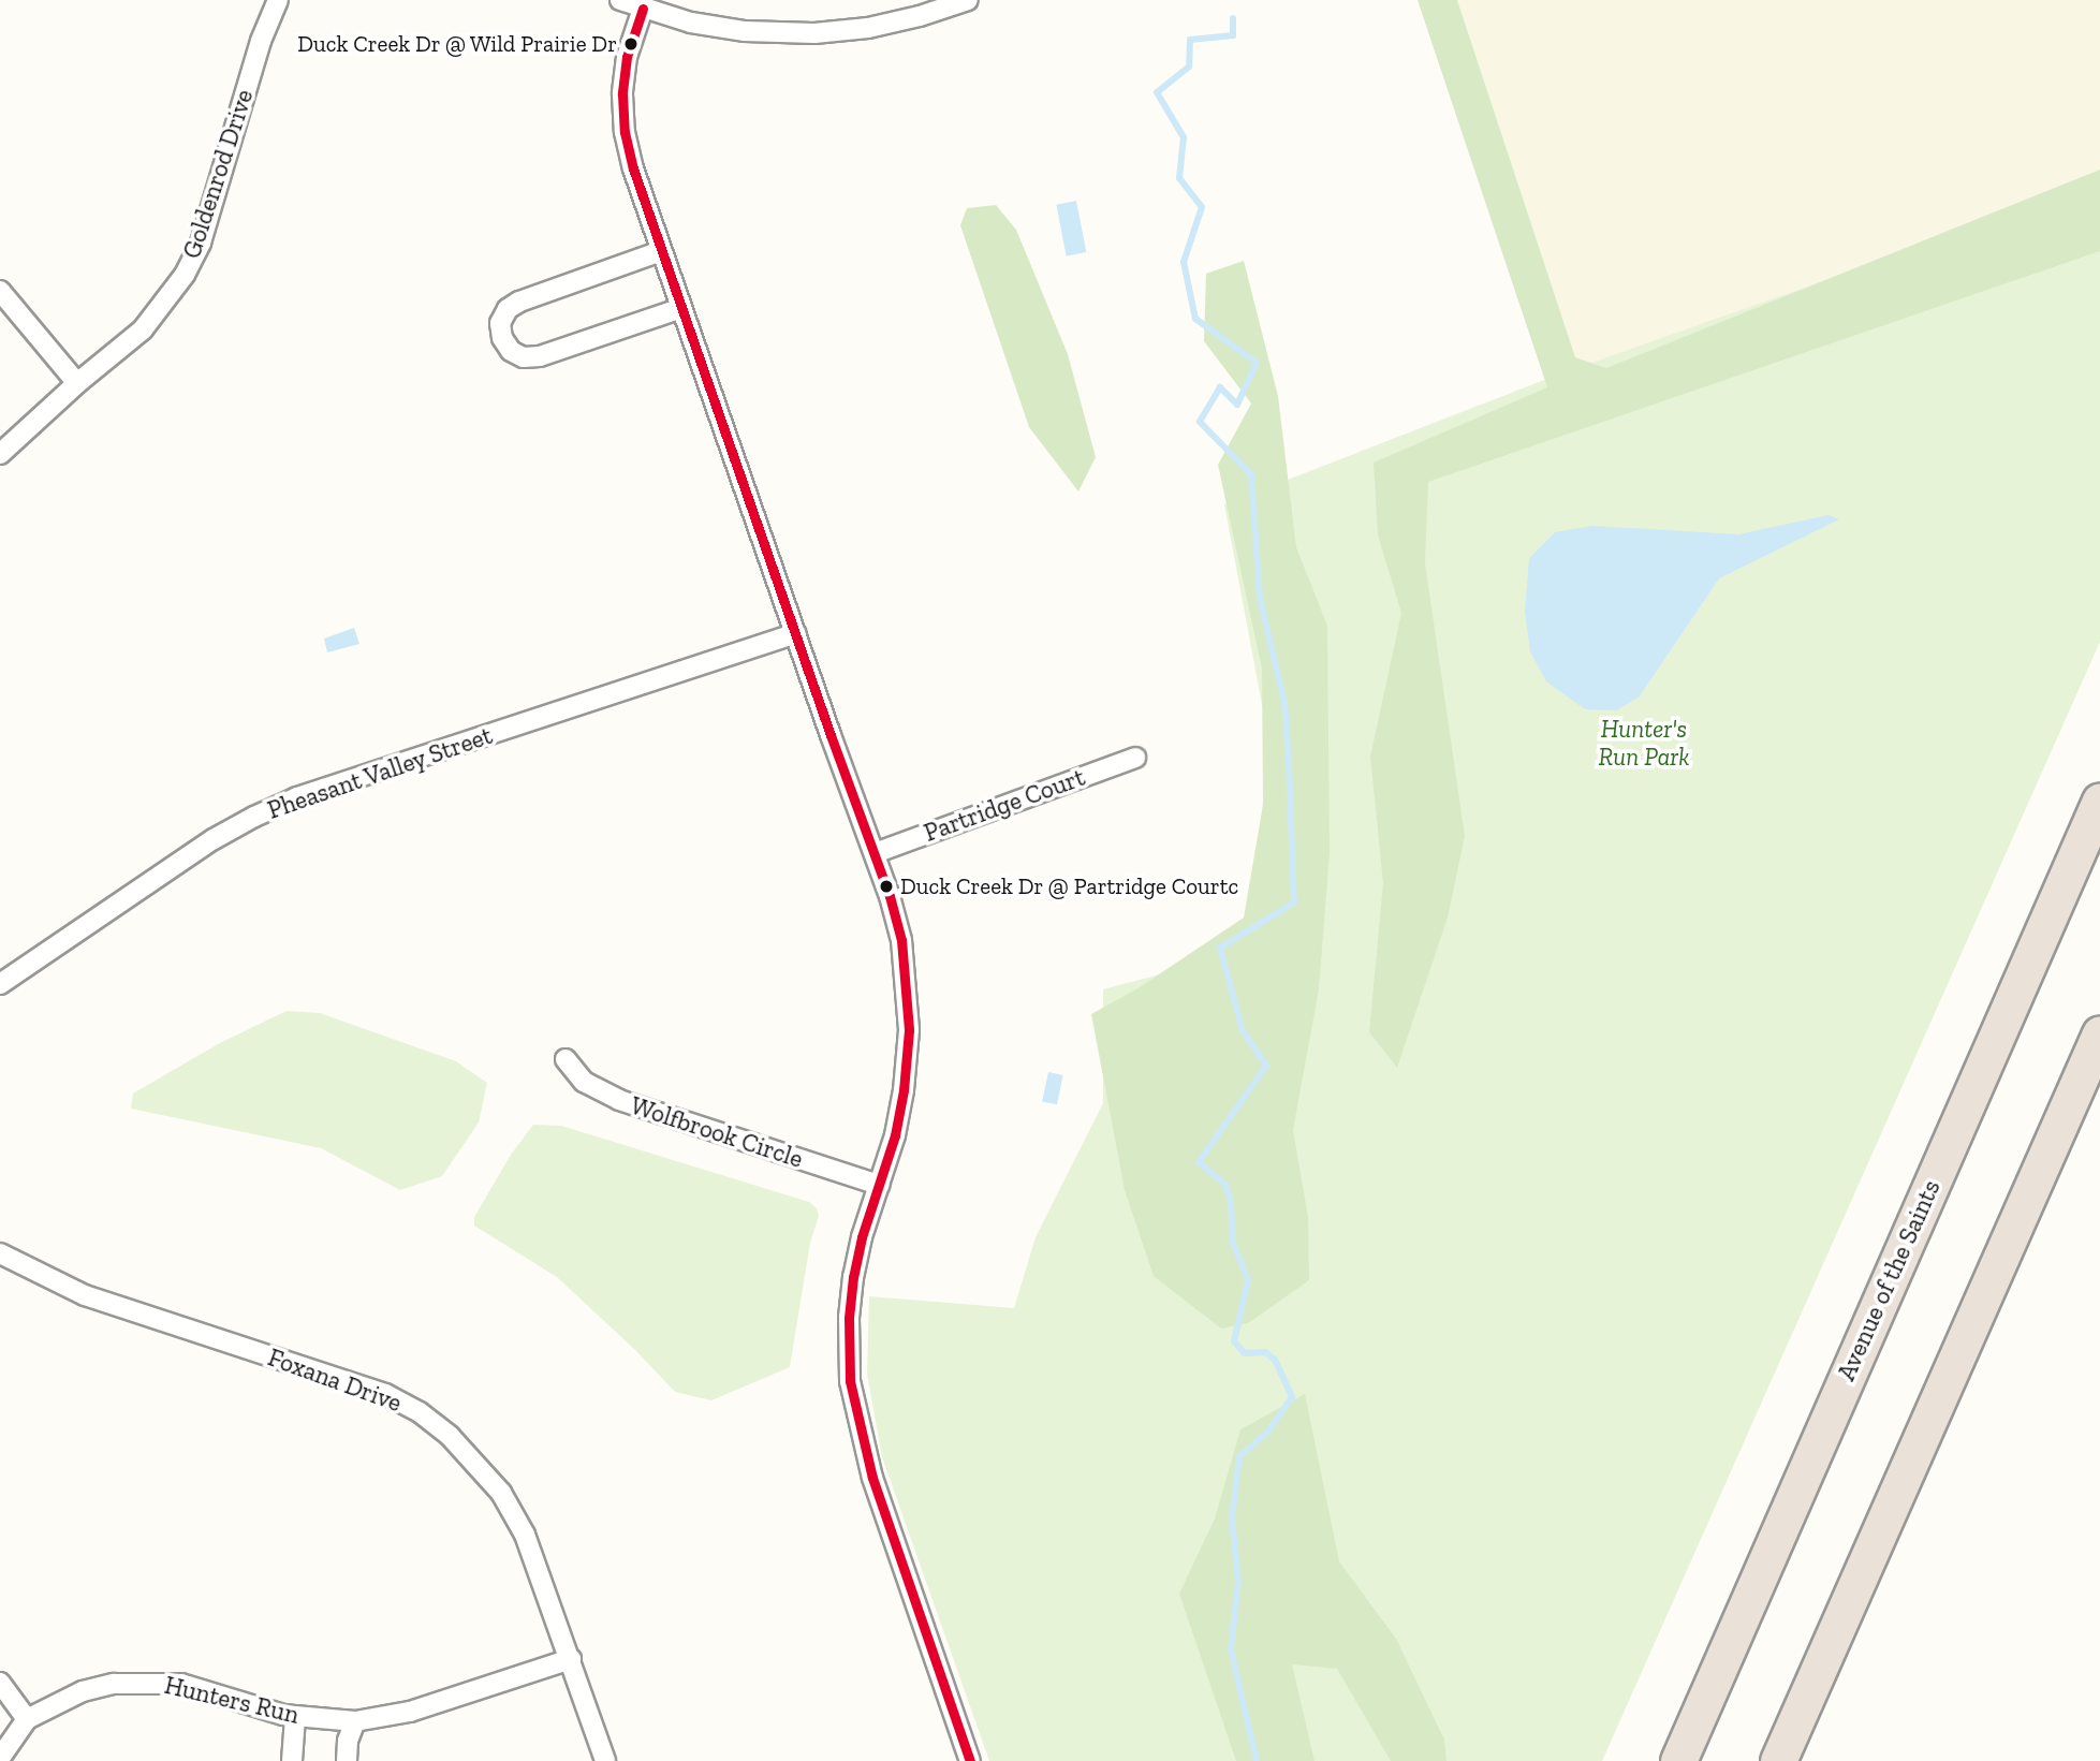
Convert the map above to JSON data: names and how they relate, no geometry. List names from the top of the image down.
{
  "streets": {
    "highway": ["Avenue of the Saints"],
    "street": [
      "Goldenrod Drive",
      "Pheasant Valley Street",
      "Partridge Court",
      "Wolfbrook Circle",
      "Foxana Drive",
      "Hunters Run"
    ]
  },
  "crossings": [
    ["Foxana Drive", "Hunters Run"]
  ],
  "parks": ["Hunter's Run Park"],
  "places": ["Duck Creek Dr @ Wild Prairie Dr", "Duck Creek Dr @ Partridge Courtc"]
}
